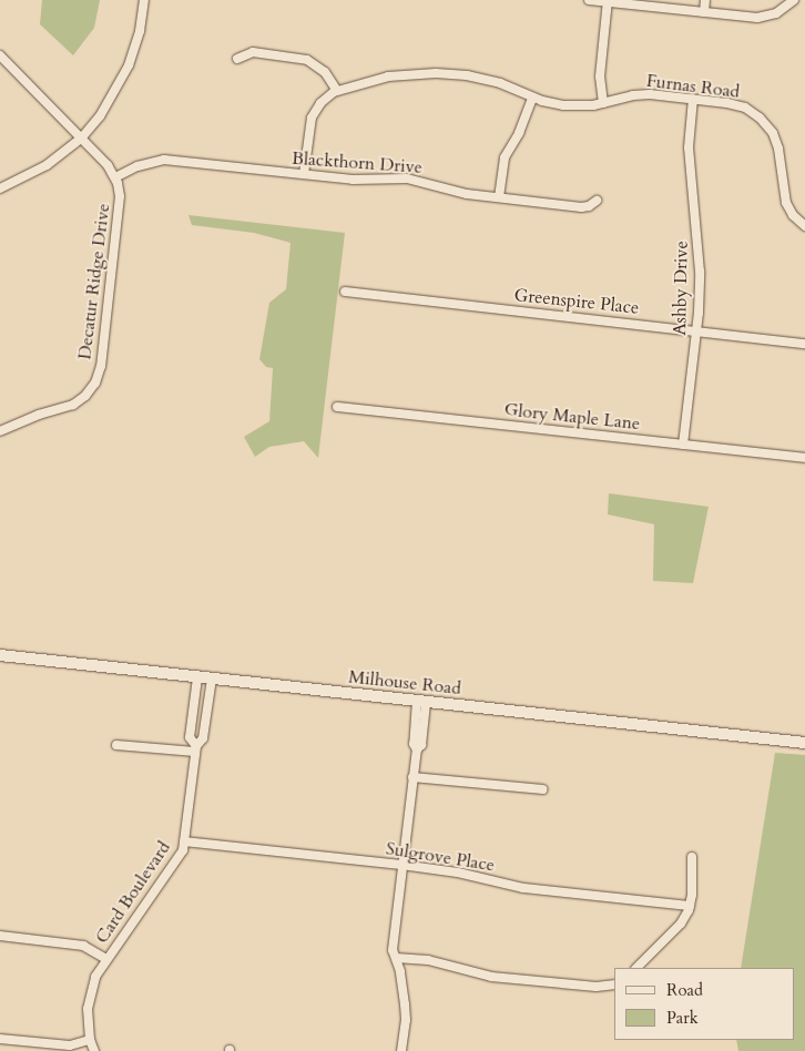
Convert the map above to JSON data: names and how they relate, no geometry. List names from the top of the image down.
{
  "streets": {
    "street": [
      "Furnas Road",
      "Blackthorn Drive",
      "Decatur Ridge Drive",
      "Ashby Drive",
      "Greenspire Place",
      "Glory Maple Lane",
      "Milhouse Road",
      "Sulgrove Place",
      "Card Boulevard"
    ]
  },
  "crossings": [
    ["Furnas Road", "Ashby Drive"],
    ["Blackthorn Drive", "Decatur Ridge Drive"],
    ["Ashby Drive", "Greenspire Place"],
    ["Ashby Drive", "Glory Maple Lane"],
    ["Milhouse Road", "Card Boulevard"],
    ["Sulgrove Place", "Card Boulevard"]
  ],
  "legend": ["Road", "Park"]
}
